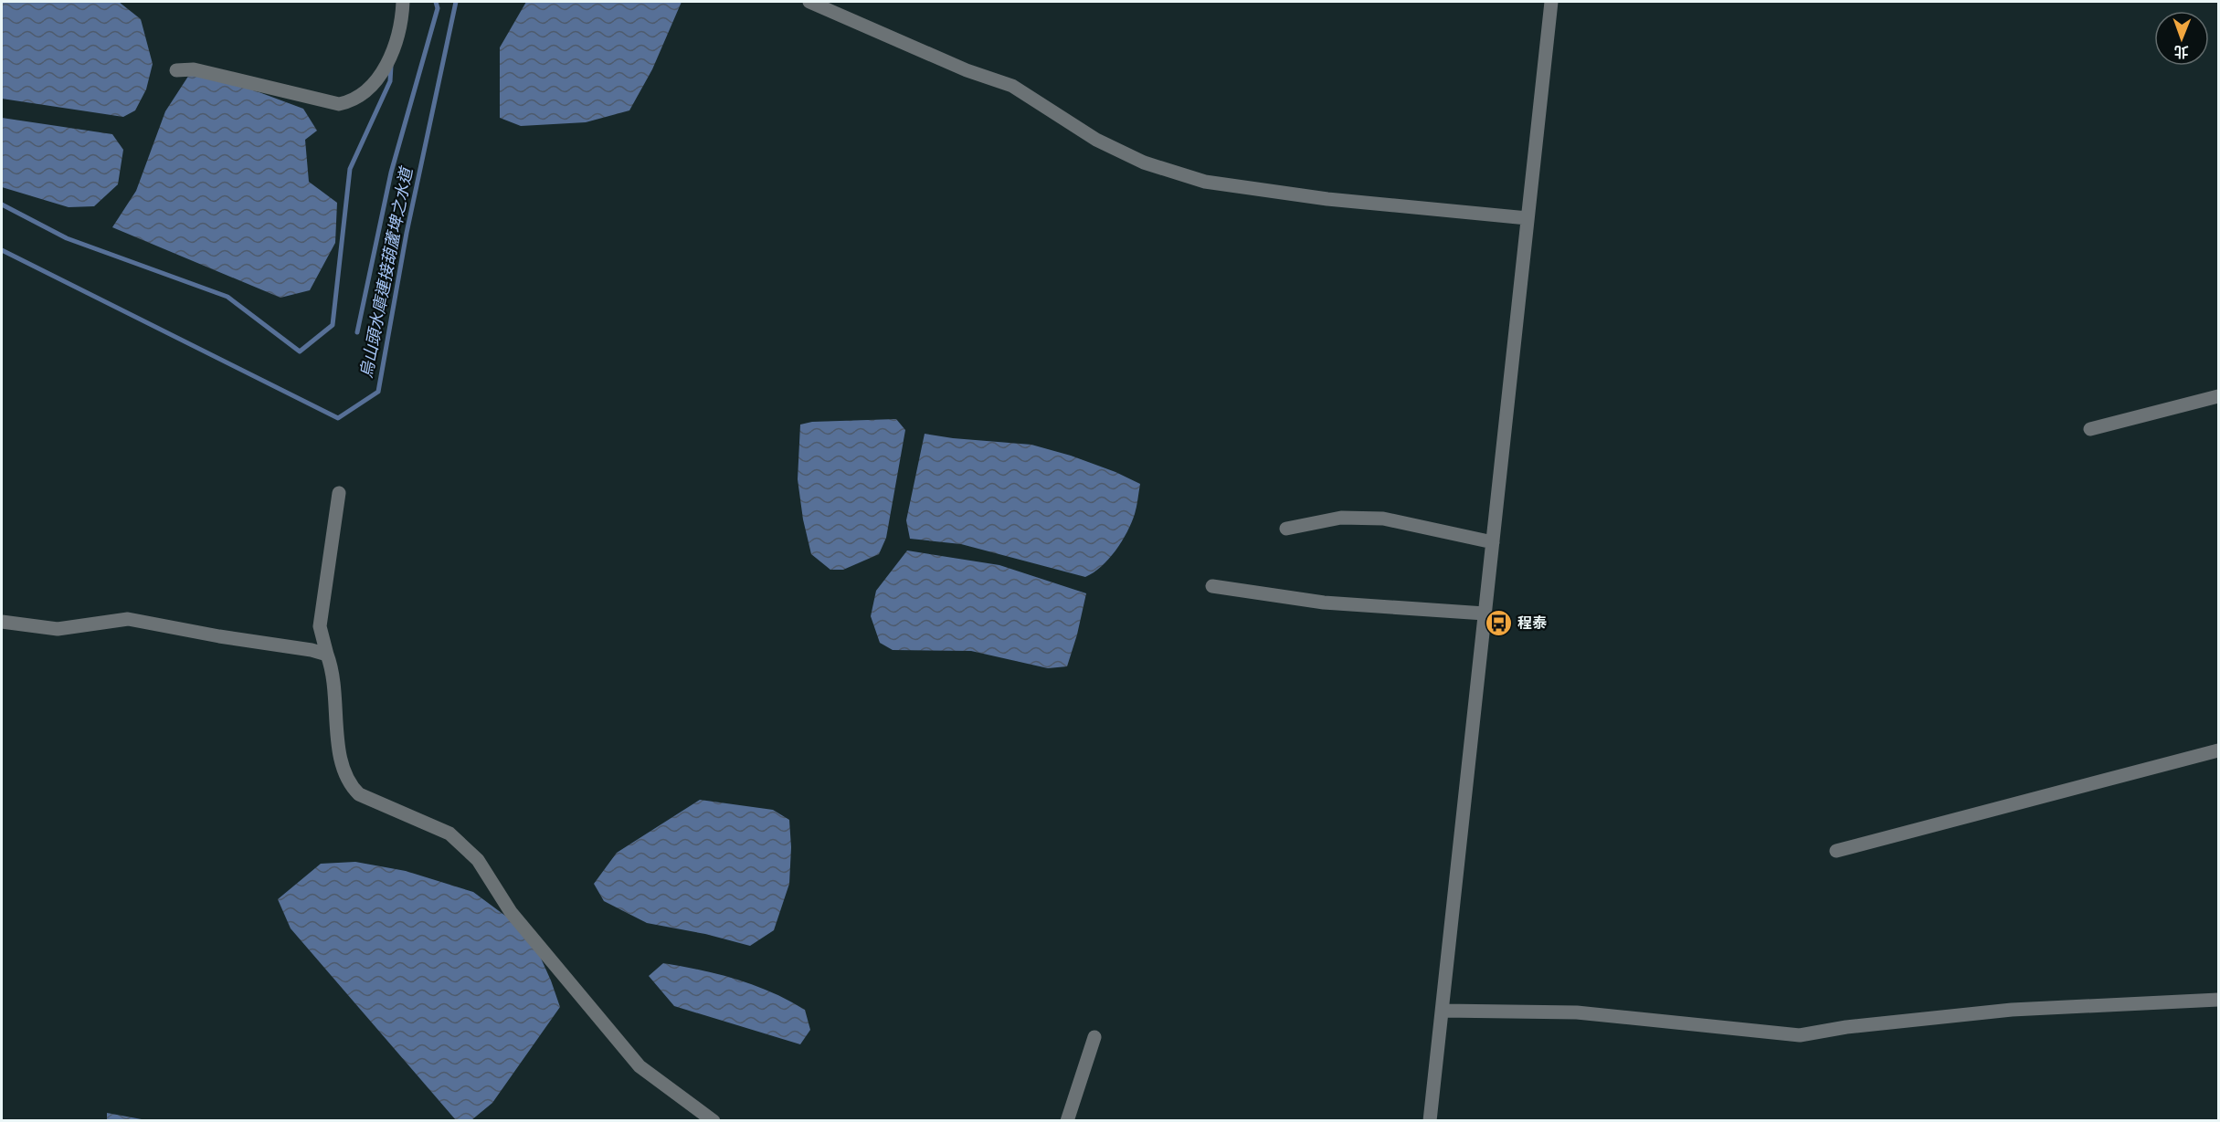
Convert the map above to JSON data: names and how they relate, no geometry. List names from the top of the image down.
{
  "water": ["烏山頭水庫連接葫蘆埤之水道"],
  "places": {
    "bus stop": ["程泰"]
  },
  "north": "bottom"
}
